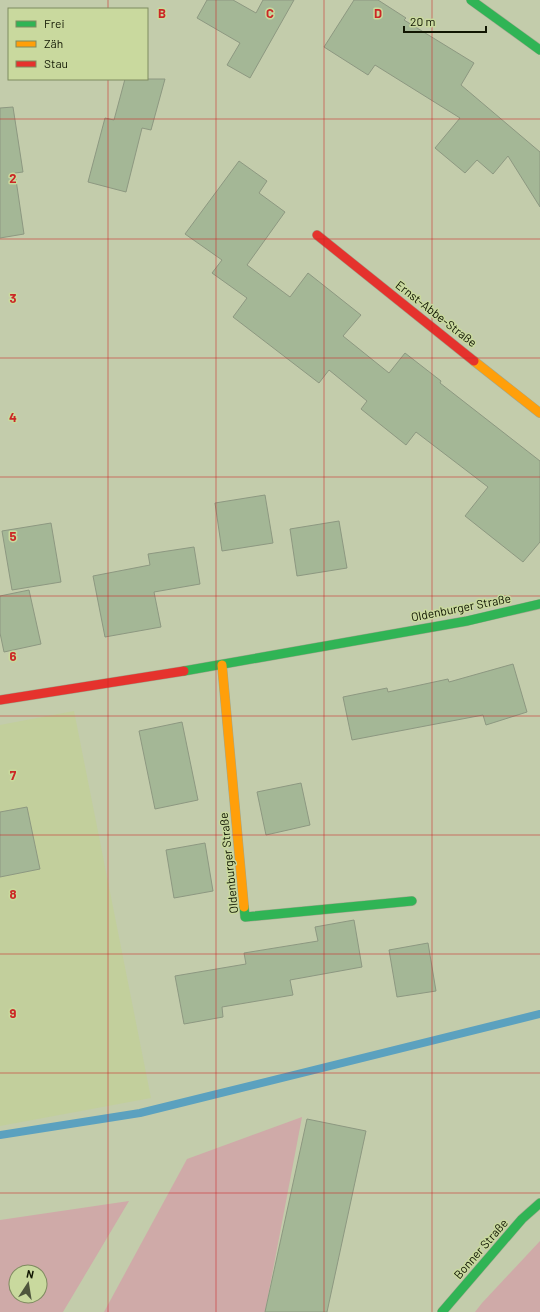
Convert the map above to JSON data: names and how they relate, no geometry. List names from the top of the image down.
{
  "streets": {
    "street": ["Ernst-Abbe-Straße", "Oldenburger Straße", "Bonner Straße"]
  },
  "legend": ["Frei", "Zäh", "Stau"],
  "scale_bar": "20 m",
  "north": "top",
  "grid": {
    "columns": ["B", "C", "D"],
    "rows": [
      "2",
      "3",
      "4",
      "5",
      "6",
      "7",
      "8",
      "9"
    ]
  }
}
